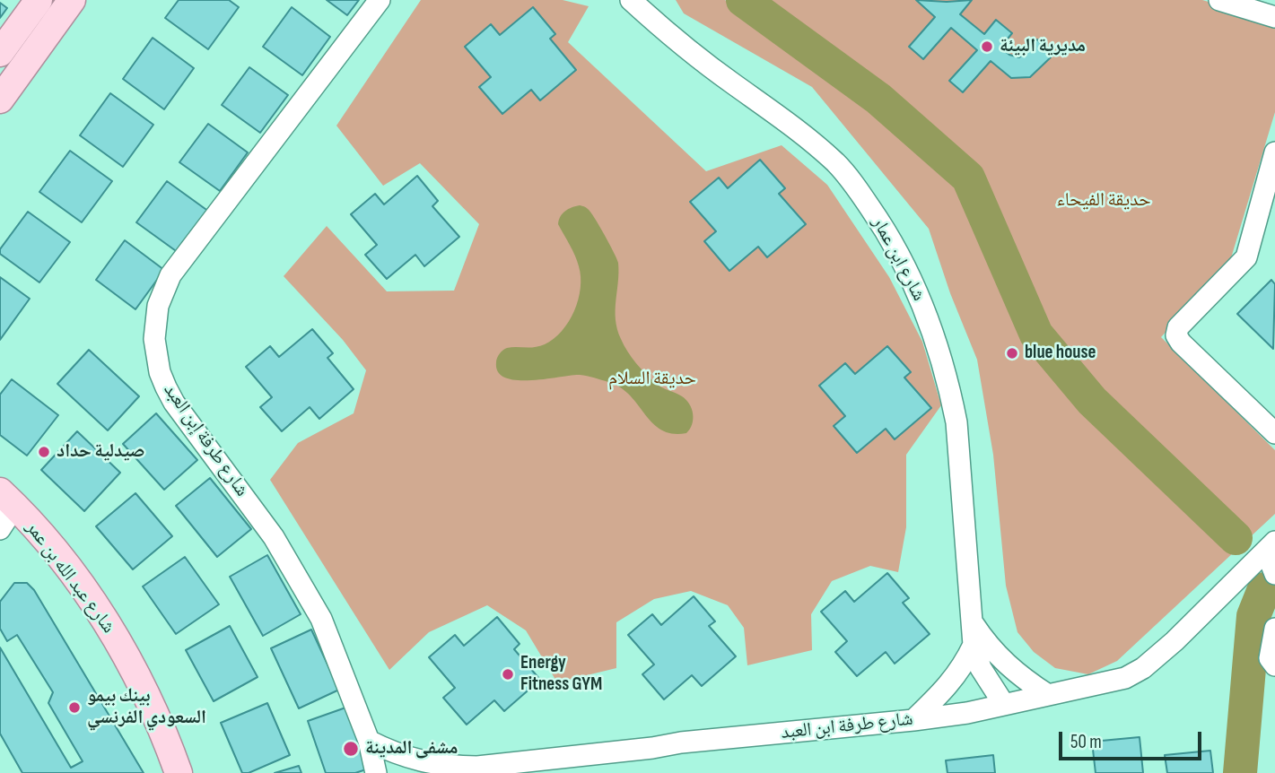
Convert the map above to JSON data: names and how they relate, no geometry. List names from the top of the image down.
{
  "streets": {
    "main road": ["شارع عبد الله بن عمر"],
    "street": ["شارع ابن عمار", "شارع طرفة إبن العبد", "شارع طرفة ابن العبد"]
  },
  "crossings": [
    ["شارع ابن عمار", "شارع طرفة ابن العبد"],
    ["شارع طرفة إبن العبد", "شارع طرفة ابن العبد"]
  ],
  "parks": ["حديقة الفيحاء", "حديقة السلام"],
  "places": [
    "مديرية البيئة",
    "blue house",
    "صيدلية حداد",
    "Energy Fitness GYM",
    "بينك بيمو السعودي الفرنسي",
    "مشفى المدينة"
  ],
  "scale_bar": "50 m"
}
